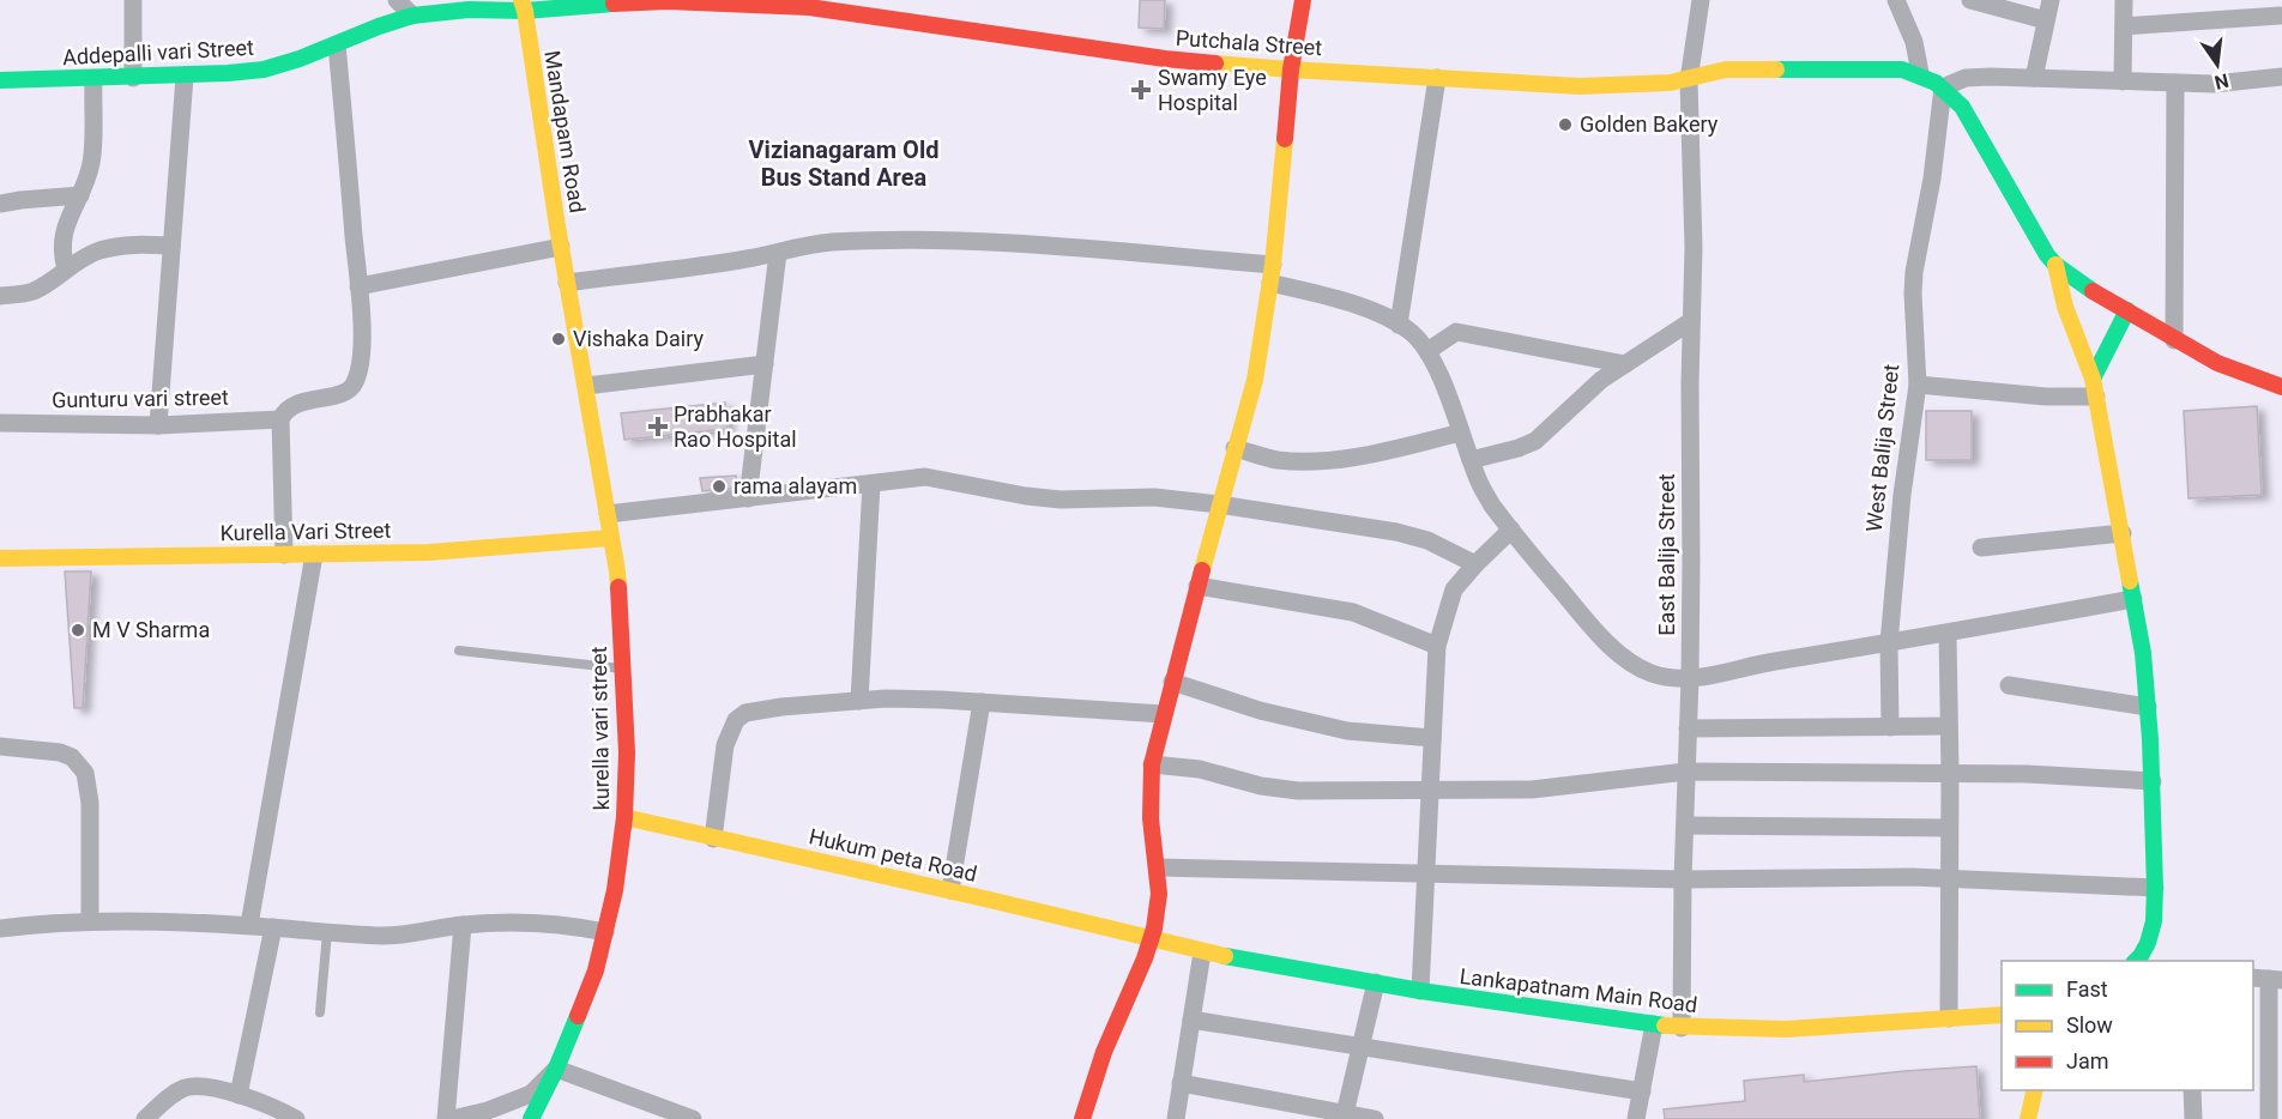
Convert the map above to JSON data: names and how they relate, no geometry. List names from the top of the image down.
{
  "streets": {
    "street": [
      "Putchala Street",
      "Addepalli vari Street",
      "Mandapam Road",
      "Gunturu vari street",
      "West Balija Street",
      "Kurella Vari Street",
      "East Balija Street",
      "kurella vari street",
      "Hukum peta Road",
      "Lankapatnam Main Road"
    ]
  },
  "crossings": [
    ["Putchala Street", "West Balija Street"],
    ["Putchala Street", "East Balija Street"],
    ["Addepalli vari Street", "Mandapam Road"],
    ["Mandapam Road", "Kurella Vari Street"],
    ["Mandapam Road", "kurella vari street"],
    ["Kurella Vari Street", "kurella vari street"],
    ["East Balija Street", "Lankapatnam Main Road"],
    ["kurella vari street", "Hukum peta Road"],
    ["Hukum peta Road", "Lankapatnam Main Road"]
  ],
  "districts": ["Vizianagaram Old Bus Stand Area"],
  "places": {
    "health": ["Swamy Eye Hospital", "Prabhakar Rao Hospital"],
    "other": [
      "Golden Bakery",
      "Vishaka Dairy",
      "rama alayam",
      "M V Sharma"
    ]
  },
  "legend": ["Fast", "Slow", "Jam"],
  "north": "bottom"
}
